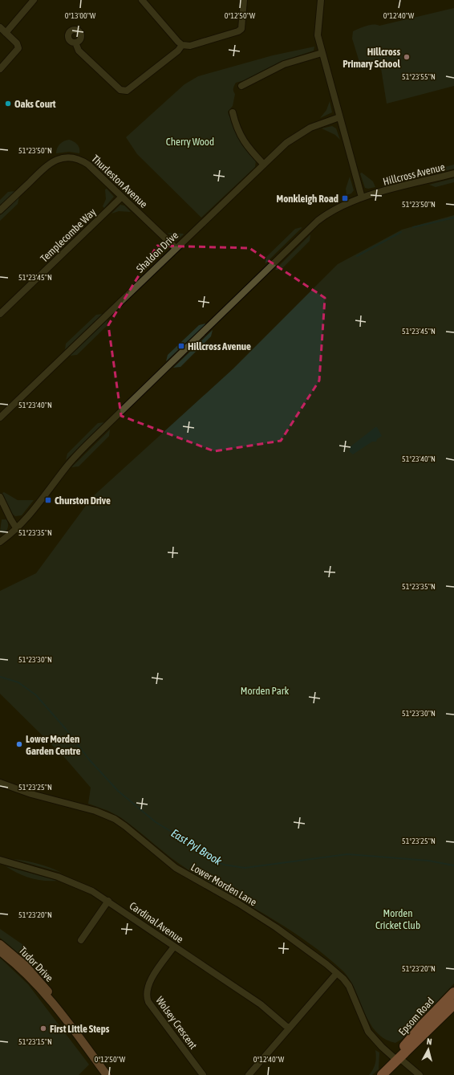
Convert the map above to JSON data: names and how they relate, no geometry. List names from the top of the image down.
{
  "streets": {
    "highway": ["Epsom Road"],
    "main road": ["Tudor Drive"],
    "street": [
      "Hillcross Avenue",
      "Thurleston Avenue",
      "Templecombe Way",
      "Shaldon Drive",
      "Lower Morden Lane",
      "Cardinal Avenue",
      "Wolsey Crescent"
    ]
  },
  "crossings": [
    ["Thurleston Avenue", "Templecombe Way"],
    ["Thurleston Avenue", "Shaldon Drive"],
    ["Lower Morden Lane", "Epsom Road"],
    ["Cardinal Avenue", "Wolsey Crescent"]
  ],
  "water": ["East Pyl Brook"],
  "parks": ["Cherry Wood", "Morden Park", "Morden Cricket Club"],
  "places": {
    "other": [
      "Hillcross Primary School",
      "Oaks Court",
      "Lower Morden Garden Centre",
      "First Little Steps"
    ],
    "transit": ["Monkleigh Road", "Hillcross Avenue", "Churston Drive"]
  },
  "north": "top",
  "coordinates": [
    "0°13'00\"W",
    "0°12'50\"W",
    "0°12'40\"W",
    "51°23'55\"N",
    "51°23'50\"N",
    "51°23'45\"N",
    "51°23'40\"N",
    "51°23'35\"N",
    "51°23'30\"N",
    "51°23'25\"N",
    "51°23'20\"N",
    "51°23'15\"N"
  ]
}
